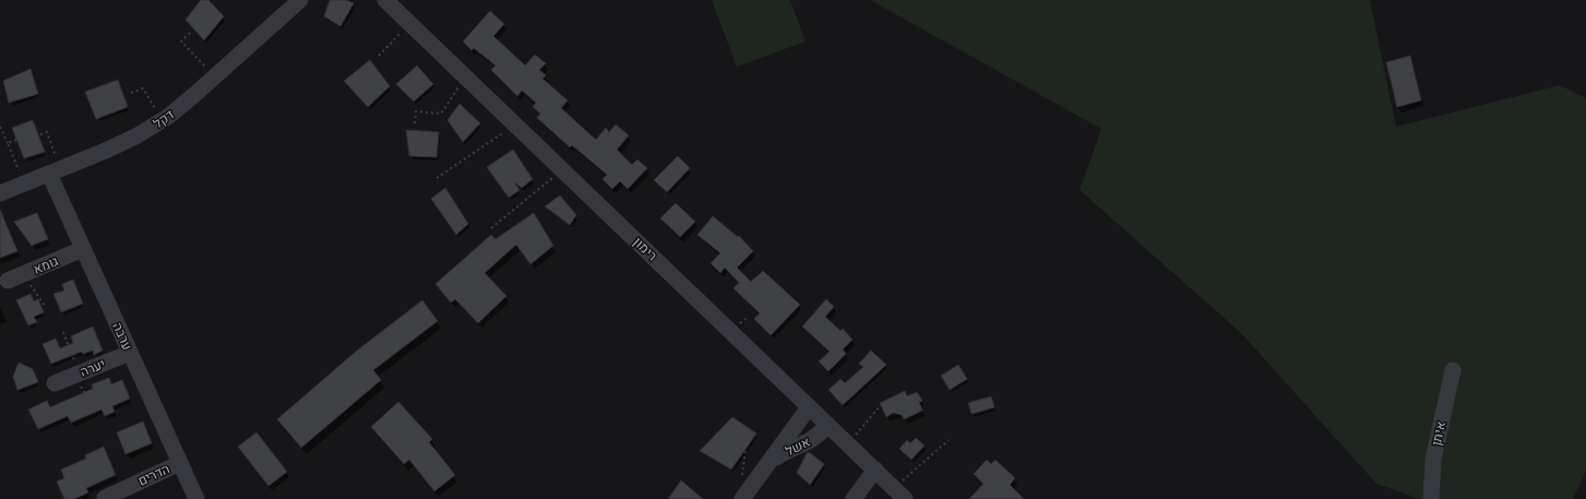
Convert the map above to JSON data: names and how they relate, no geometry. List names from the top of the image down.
{
  "streets": {
    "street": [
      "דקל",
      "רימון",
      "גומא",
      "ערבה",
      "יערה",
      "איתן",
      "אשל",
      "הדרים"
    ]
  },
  "crossings": [
    ["דקל", "ערבה"],
    ["רימון", "אשל"],
    ["גומא", "ערבה"],
    ["ערבה", "יערה"],
    ["ערבה", "הדרים"]
  ]
}
